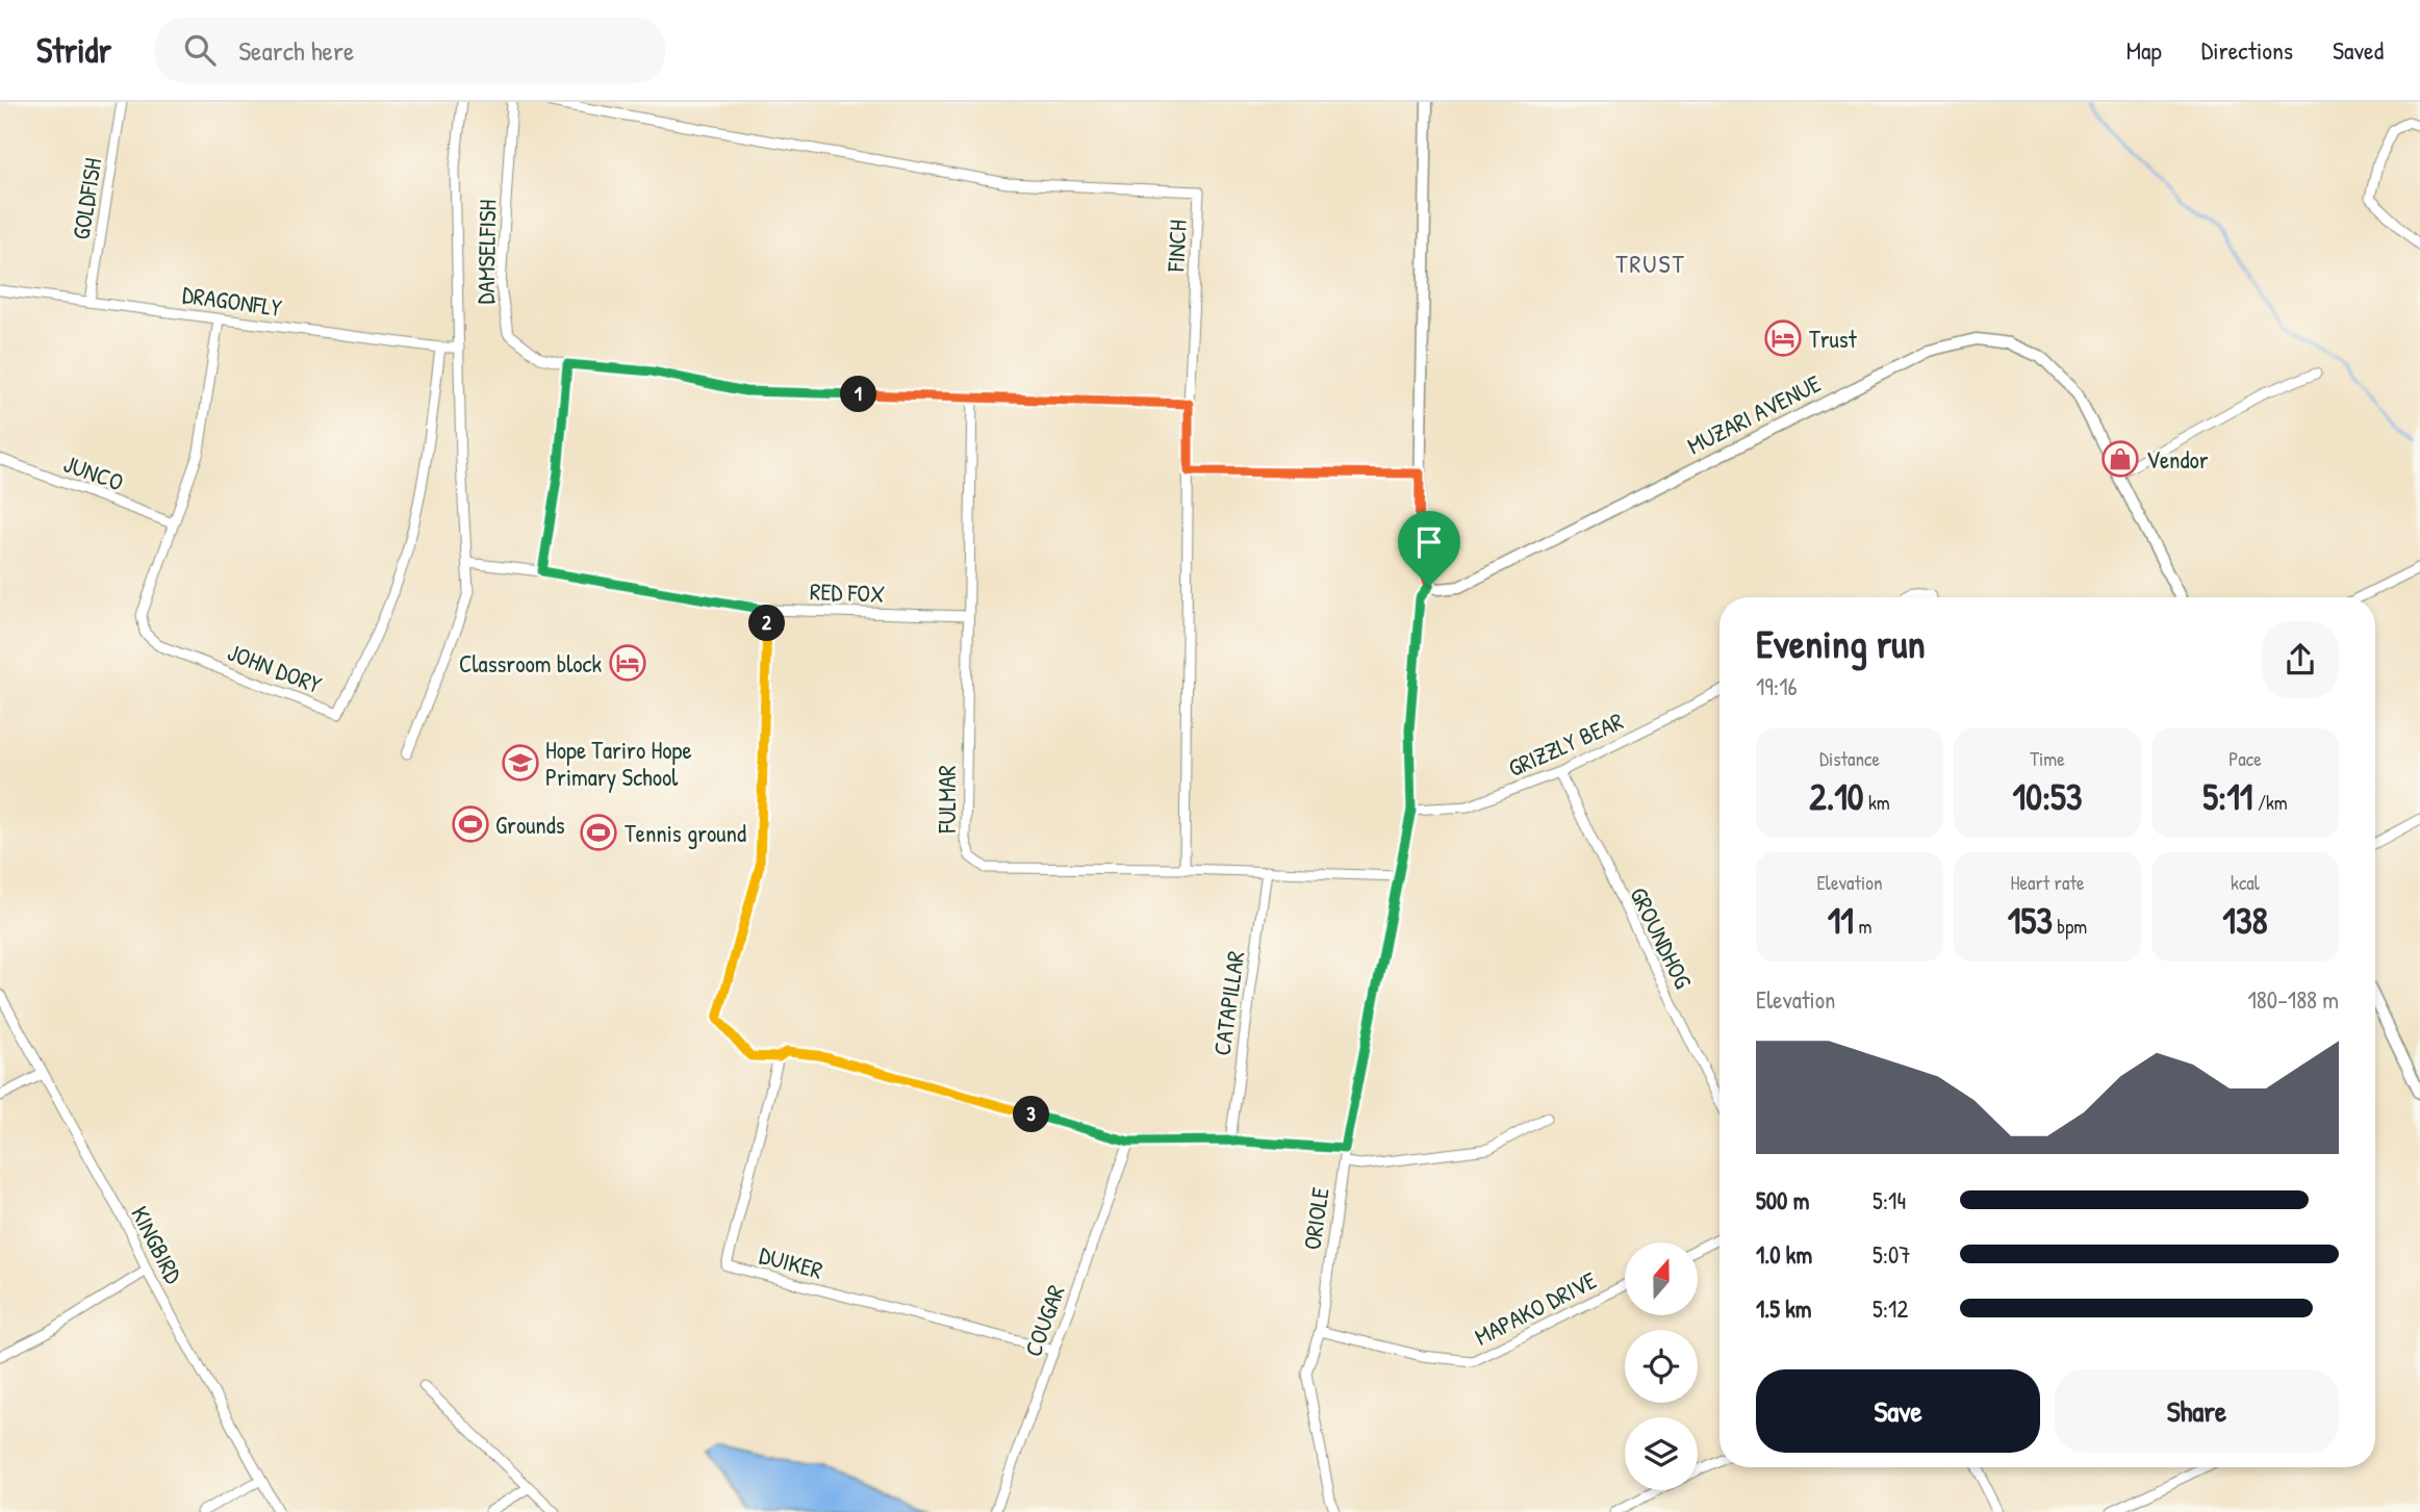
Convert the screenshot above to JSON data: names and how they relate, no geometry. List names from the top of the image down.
{
  "streets": {
    "street": [
      "GOLDFISH",
      "FINCH",
      "DAMSELFISH",
      "DRAGONFLY",
      "MUZARI AVENUE",
      "JUNCO",
      "RED FOX",
      "JOHN DORY",
      "GRIZZLY BEAR",
      "FULMAR",
      "GROUNDHOG",
      "CATAPILLAR",
      "ORIOLE",
      "KINGBIRD",
      "DUIKER",
      "MAPAKO DRIVE",
      "COUGAR"
    ]
  },
  "crossings": [
    ["GOLDFISH", "DRAGONFLY"],
    ["FINCH", "DAMSELFISH"],
    ["FINCH", "FULMAR"],
    ["DAMSELFISH", "FULMAR"],
    ["DRAGONFLY", "JOHN DORY"],
    ["MUZARI AVENUE", "ORIOLE"],
    ["JUNCO", "JOHN DORY"],
    ["RED FOX", "FULMAR"],
    ["GRIZZLY BEAR", "GROUNDHOG"],
    ["GRIZZLY BEAR", "ORIOLE"],
    ["FULMAR", "CATAPILLAR"],
    ["FULMAR", "ORIOLE"],
    ["ORIOLE", "MAPAKO DRIVE"],
    ["DUIKER", "COUGAR"]
  ],
  "districts": ["TRUST"],
  "places": {
    "hotel": ["Trust", "Classroom block"],
    "shop": ["Vendor"],
    "school or university": ["Hope Tariro Hope Primary School"],
    "sports": ["Grounds", "Tennis ground"]
  },
  "north": "top",
  "page": {
    "header": "Stridr",
    "search": "Search here",
    "nav": ["Map", "Directions", "Saved"],
    "pins": ["1", "2", "3"],
    "heading": ["Evening run", "19:16"],
    "stats": [
      ["Distance", "2.10 km"],
      ["Time", "10:53"],
      ["Pace", "5:11 /km"],
      ["Elevation", "11 m"],
      ["Heart rate", "153 bpm"],
      ["kcal", "138"]
    ],
    "chart": ["Elevation", "180–188 m"],
    "list": [
      {
        "name": "500 m",
        "note": "5:14"
      },
      {
        "name": "1.0 km",
        "note": "5:07"
      },
      {
        "name": "1.5 km",
        "note": "5:12"
      }
    ],
    "buttons": ["Save", "Share"]
  }
}
